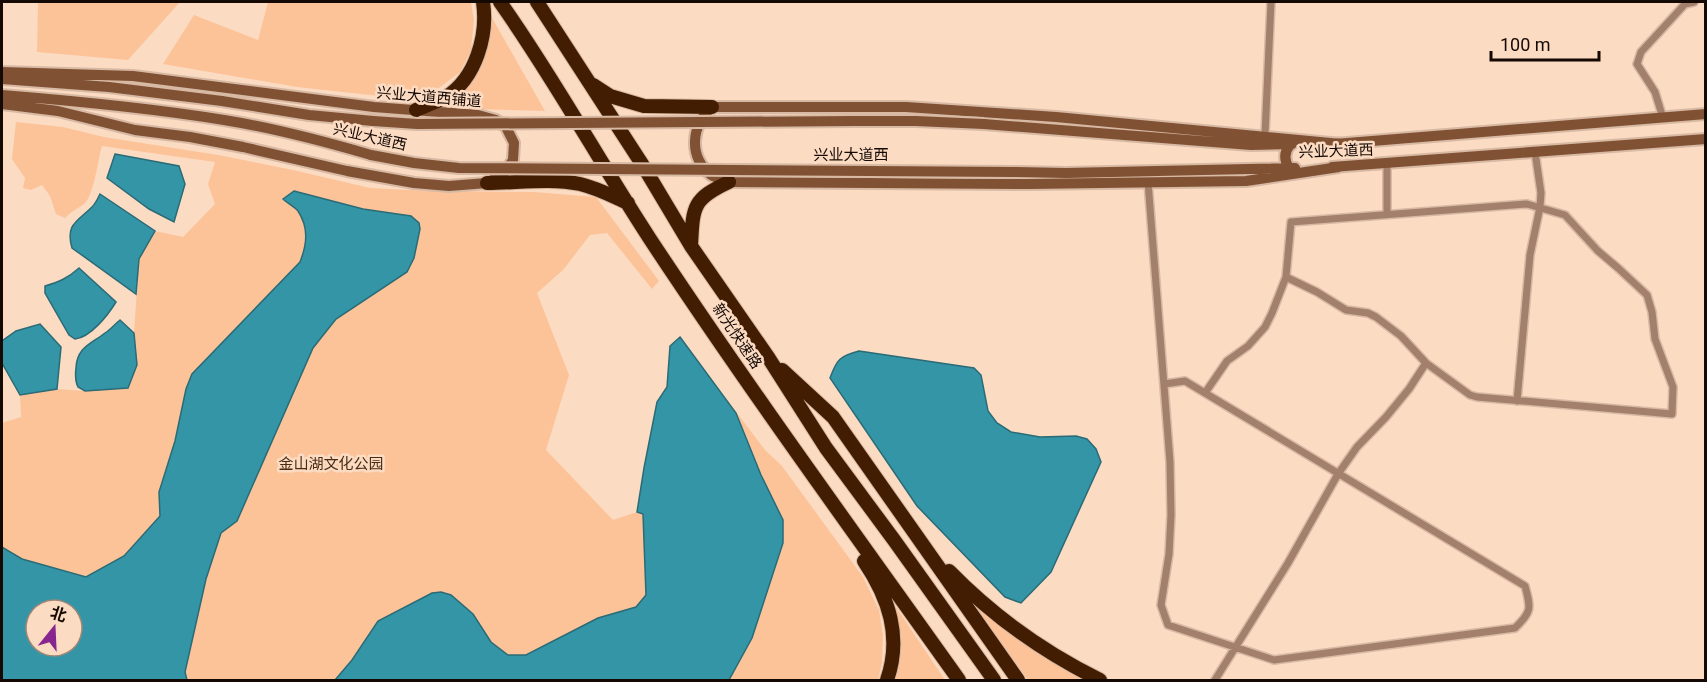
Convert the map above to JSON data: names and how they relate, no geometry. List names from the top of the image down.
{
  "streets": {
    "highway": ["新光快速路"],
    "street": ["兴业大道西铺道", "兴业大道西"]
  },
  "parks": ["金山湖文化公园"],
  "scale_bar": "100 m",
  "north": "top"
}
